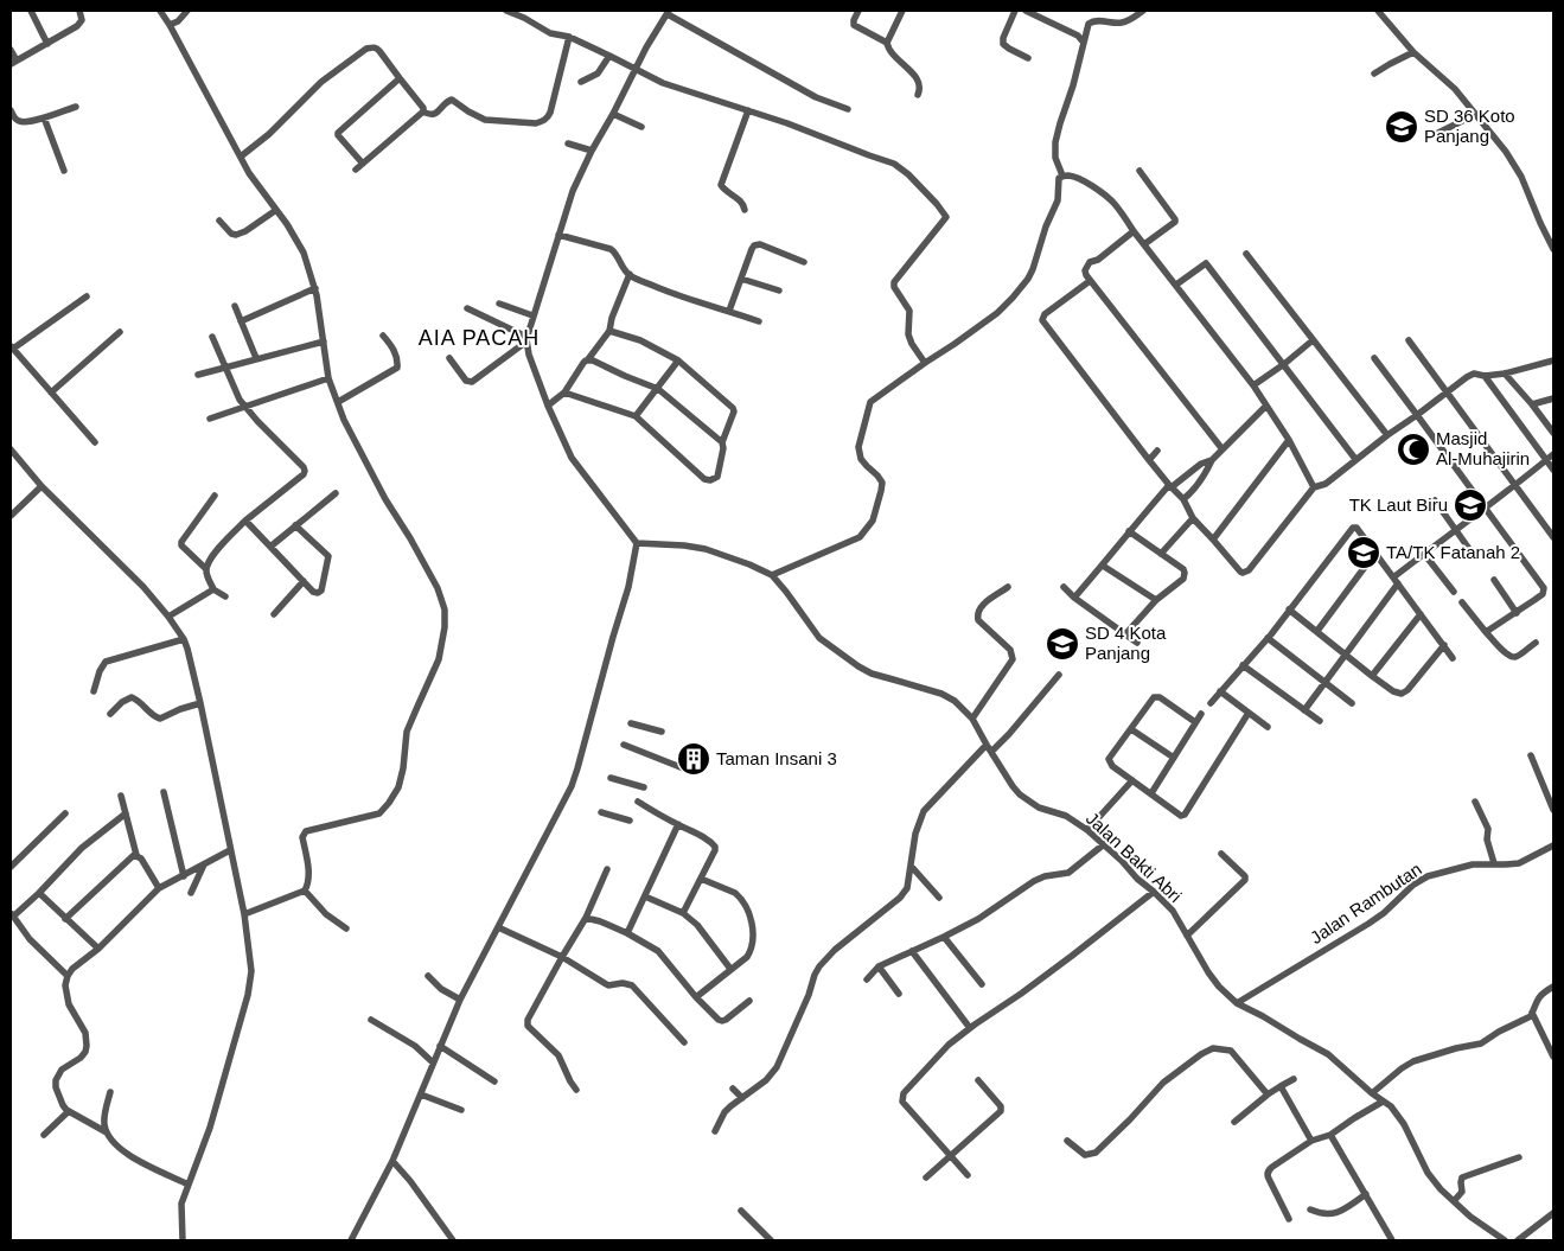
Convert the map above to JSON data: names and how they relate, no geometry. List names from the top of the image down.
{
  "streets": {
    "street": ["Jalan Bakti Abri", "Jalan Rambutan"]
  },
  "crossings": [
    ["Jalan Bakti Abri", "Jalan Rambutan"]
  ],
  "districts": ["AIA PACAH"],
  "places": {
    "school or university": [
      "SD 36 Koto Panjang",
      "TK Laut Biru",
      "TA/TK Fatanah 2",
      "SD 4 Kota Panjang"
    ],
    "mosque": ["Masjid Al-Muhajirin"],
    "building": ["Taman Insani 3"]
  }
}
